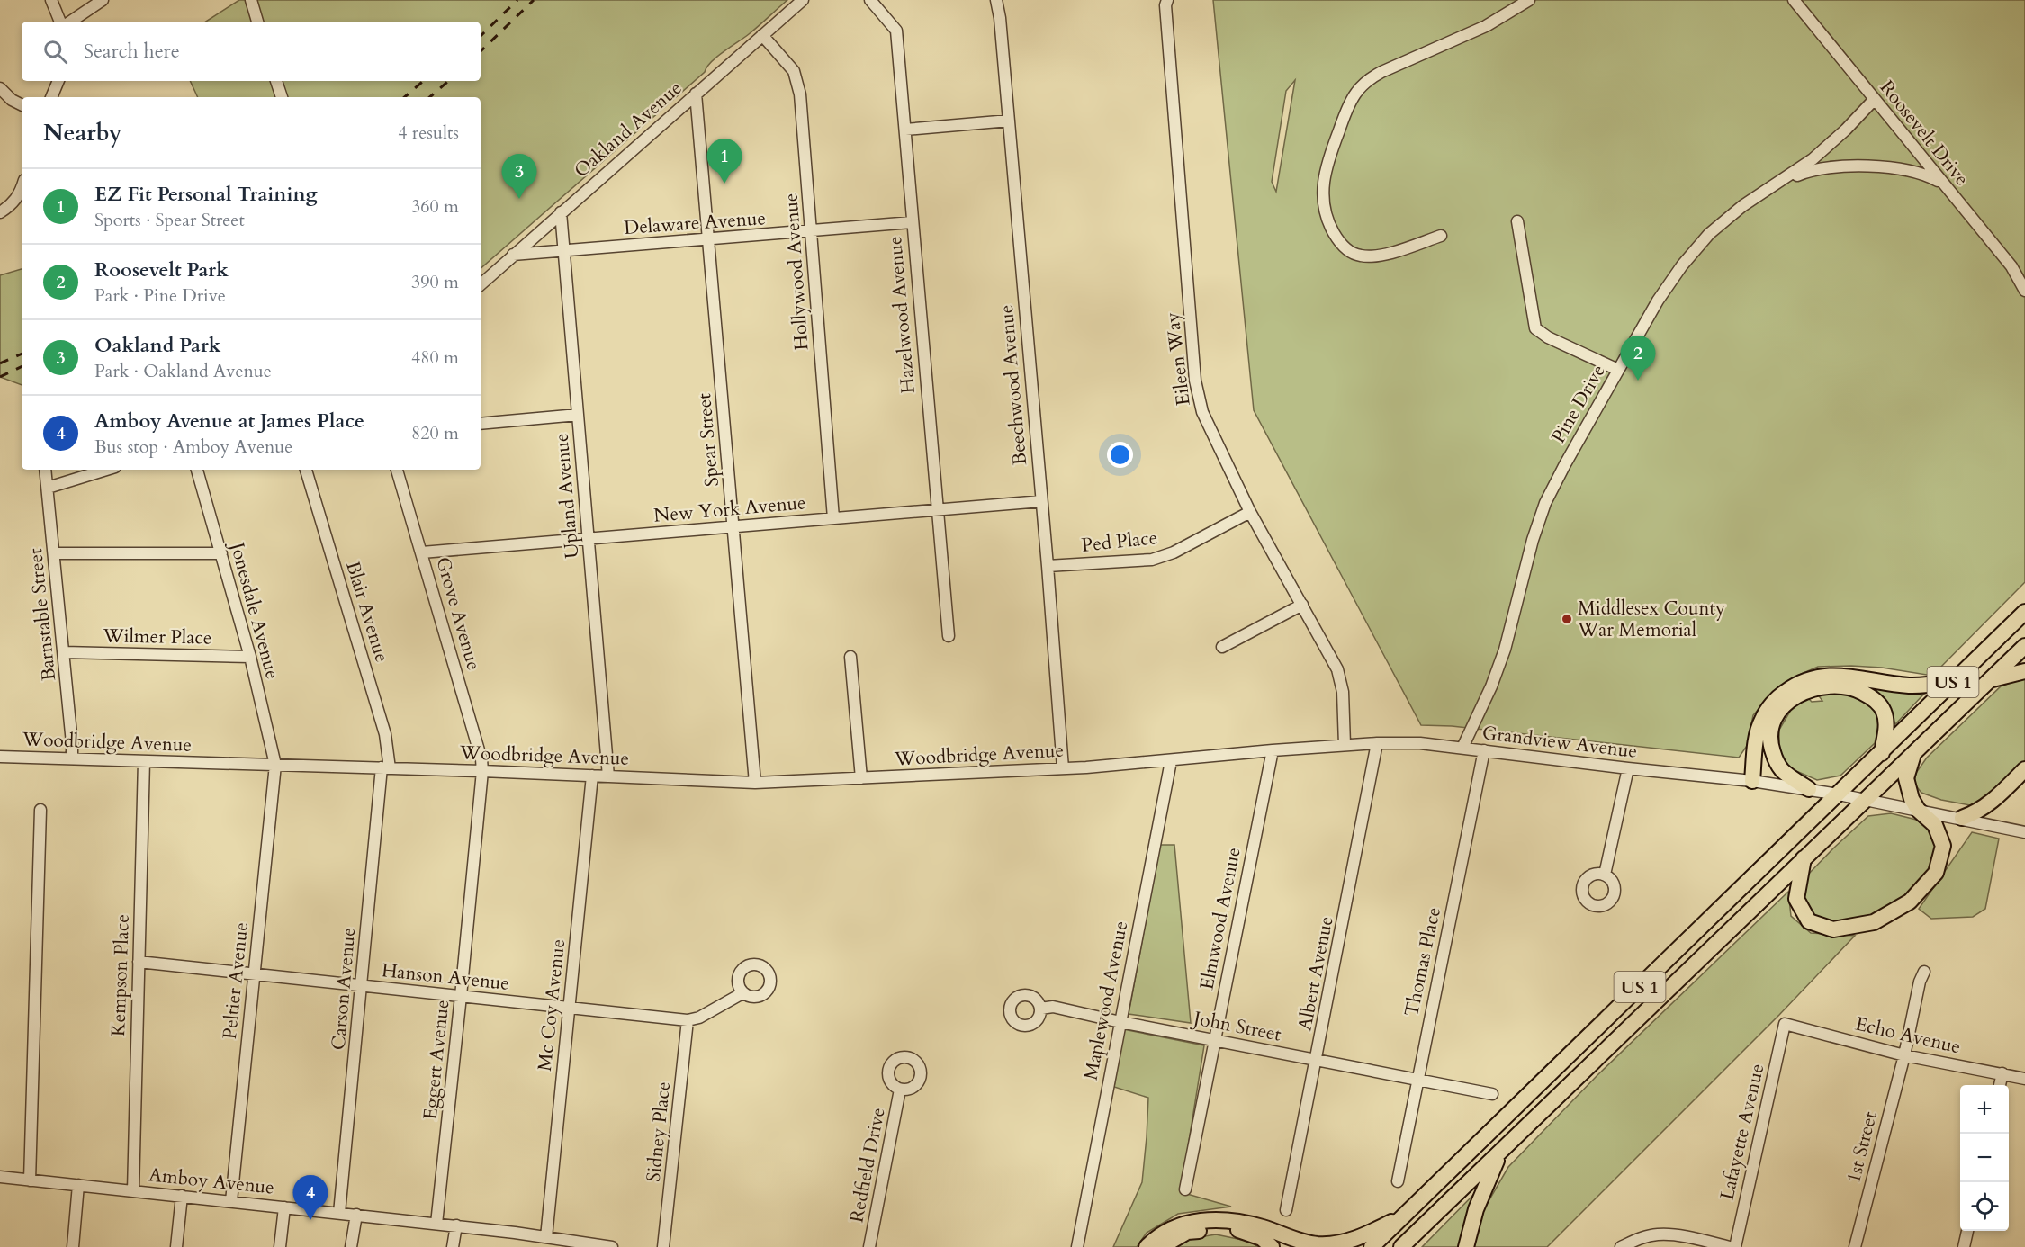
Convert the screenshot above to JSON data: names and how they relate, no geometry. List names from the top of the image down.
{
  "streets": {
    "highway": ["US 1"],
    "street": [
      "Oakland Avenue",
      "Roosevelt Drive",
      "Delaware Avenue",
      "Hollywood Avenue",
      "Hazelwood Avenue",
      "Eileen Way",
      "Beechwood Avenue",
      "Pine Drive",
      "Spear Street",
      "Upland Avenue",
      "New York Avenue",
      "Ped Place",
      "Jonesdale Avenue",
      "Blair Avenue",
      "Grove Avenue",
      "Barnstable Street",
      "Wilmer Place",
      "Woodbridge Avenue",
      "Grandview Avenue",
      "Elmwood Avenue",
      "Thomas Place",
      "Albert Avenue",
      "Kempson Place",
      "Hanson Avenue",
      "Peltier Avenue",
      "Carson Avenue",
      "Maplewood Avenue",
      "Mc Coy Avenue",
      "John Street",
      "Echo Avenue",
      "Eggert Avenue",
      "Sidney Place",
      "Lafayette Avenue",
      "1st Street",
      "Redfield Drive",
      "Amboy Avenue"
    ]
  },
  "crossings": [
    ["Oakland Avenue", "Delaware Avenue"],
    ["Oakland Avenue", "Hollywood Avenue"],
    ["Oakland Avenue", "Spear Street"],
    ["Oakland Avenue", "Upland Avenue"],
    ["Roosevelt Drive", "Pine Drive"],
    ["Delaware Avenue", "Hollywood Avenue"],
    ["Delaware Avenue", "Hazelwood Avenue"],
    ["Delaware Avenue", "Spear Street"],
    ["Delaware Avenue", "Upland Avenue"],
    ["Hollywood Avenue", "New York Avenue"],
    ["Hazelwood Avenue", "New York Avenue"],
    ["Eileen Way", "Ped Place"],
    ["Eileen Way", "Grandview Avenue"],
    ["Beechwood Avenue", "New York Avenue"],
    ["Beechwood Avenue", "Ped Place"],
    ["Beechwood Avenue", "Woodbridge Avenue"],
    ["Pine Drive", "Grandview Avenue"],
    ["Spear Street", "New York Avenue"],
    ["Spear Street", "Woodbridge Avenue"],
    ["Upland Avenue", "New York Avenue"],
    ["Upland Avenue", "Woodbridge Avenue"],
    ["New York Avenue", "Grove Avenue"],
    ["Jonesdale Avenue", "Wilmer Place"],
    ["Jonesdale Avenue", "Woodbridge Avenue"],
    ["Jonesdale Avenue", "Peltier Avenue"],
    ["Blair Avenue", "Woodbridge Avenue"],
    ["Blair Avenue", "Carson Avenue"],
    ["Grove Avenue", "Woodbridge Avenue"],
    ["Grove Avenue", "Eggert Avenue"],
    ["Barnstable Street", "Wilmer Place"],
    ["Barnstable Street", "Woodbridge Avenue"],
    ["US 1", "Grandview Avenue"],
    ["Woodbridge Avenue", "Grandview Avenue"],
    ["Woodbridge Avenue", "Kempson Place"],
    ["Woodbridge Avenue", "Peltier Avenue"],
    ["Woodbridge Avenue", "Carson Avenue"],
    ["Woodbridge Avenue", "Mc Coy Avenue"],
    ["Woodbridge Avenue", "Eggert Avenue"],
    ["Grandview Avenue", "Elmwood Avenue"],
    ["Grandview Avenue", "Thomas Place"],
    ["Grandview Avenue", "Albert Avenue"],
    ["Grandview Avenue", "Maplewood Avenue"],
    ["Elmwood Avenue", "John Street"],
    ["Thomas Place", "John Street"],
    ["Albert Avenue", "John Street"],
    ["Kempson Place", "Hanson Avenue"],
    ["Kempson Place", "Amboy Avenue"],
    ["Hanson Avenue", "Peltier Avenue"],
    ["Hanson Avenue", "Carson Avenue"],
    ["Hanson Avenue", "Mc Coy Avenue"],
    ["Hanson Avenue", "Eggert Avenue"],
    ["Hanson Avenue", "Sidney Place"],
    ["Peltier Avenue", "Amboy Avenue"],
    ["Carson Avenue", "Amboy Avenue"],
    ["Maplewood Avenue", "John Street"],
    ["Mc Coy Avenue", "Amboy Avenue"],
    ["Echo Avenue", "Lafayette Avenue"],
    ["Echo Avenue", "1st Street"],
    ["Eggert Avenue", "Amboy Avenue"]
  ],
  "places": ["Middlesex County War Memorial"],
  "page": {
    "search": "Search here",
    "heading": ["Nearby", "4 results"],
    "pins": [
      "1",
      "3",
      "2",
      "4"
    ],
    "list": [
      {
        "mark": "1",
        "name": "EZ Fit Personal Training",
        "note": "Sports · Spear Street",
        "value": "360 m"
      },
      {
        "mark": "2",
        "name": "Roosevelt Park",
        "note": "Park · Pine Drive",
        "value": "390 m"
      },
      {
        "mark": "3",
        "name": "Oakland Park",
        "note": "Park · Oakland Avenue",
        "value": "480 m"
      },
      {
        "mark": "4",
        "name": "Amboy Avenue at James Place",
        "note": "Bus stop · Amboy Avenue",
        "value": "820 m"
      }
    ],
    "map_buttons": ["+", "−"]
  }
}
